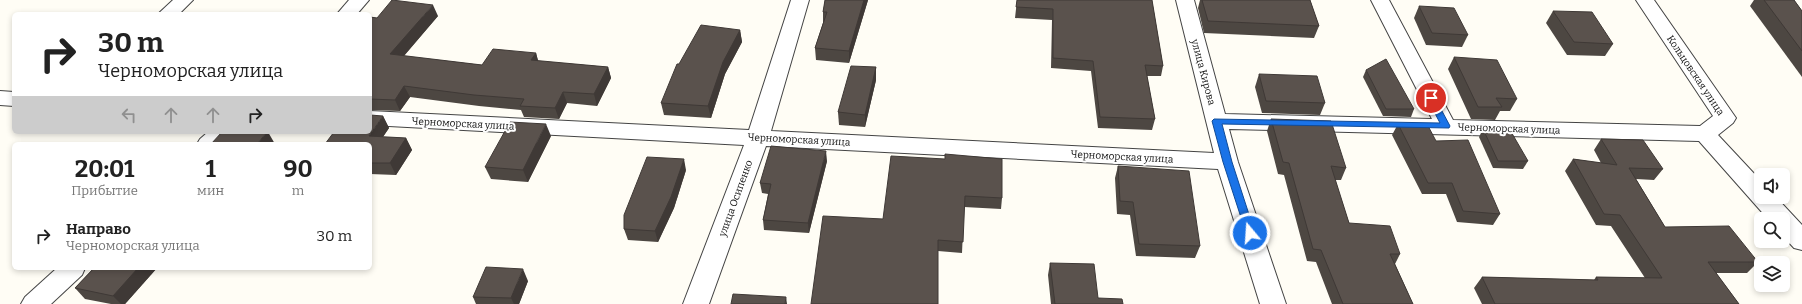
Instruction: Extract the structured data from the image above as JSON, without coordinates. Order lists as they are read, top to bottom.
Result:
{
  "streets": {
    "street": [
      "улица Кирова",
      "Кольцовская улица",
      "Черноморская улица",
      "улица Осипенко"
    ]
  },
  "crossings": [
    ["улица Кирова", "Черноморская улица"],
    ["Кольцовская улица", "Черноморская улица"],
    ["Черноморская улица", "улица Осипенко"]
  ],
  "page": {
    "turn": ["30 m", "Черноморская улица"],
    "eta": [
      "20:01",
      "Прибытие",
      "1",
      "мин",
      "90",
      "m"
    ],
    "list": [
      {
        "name": "Направо",
        "note": "Черноморская улица",
        "value": "30 m"
      }
    ]
  }
}
